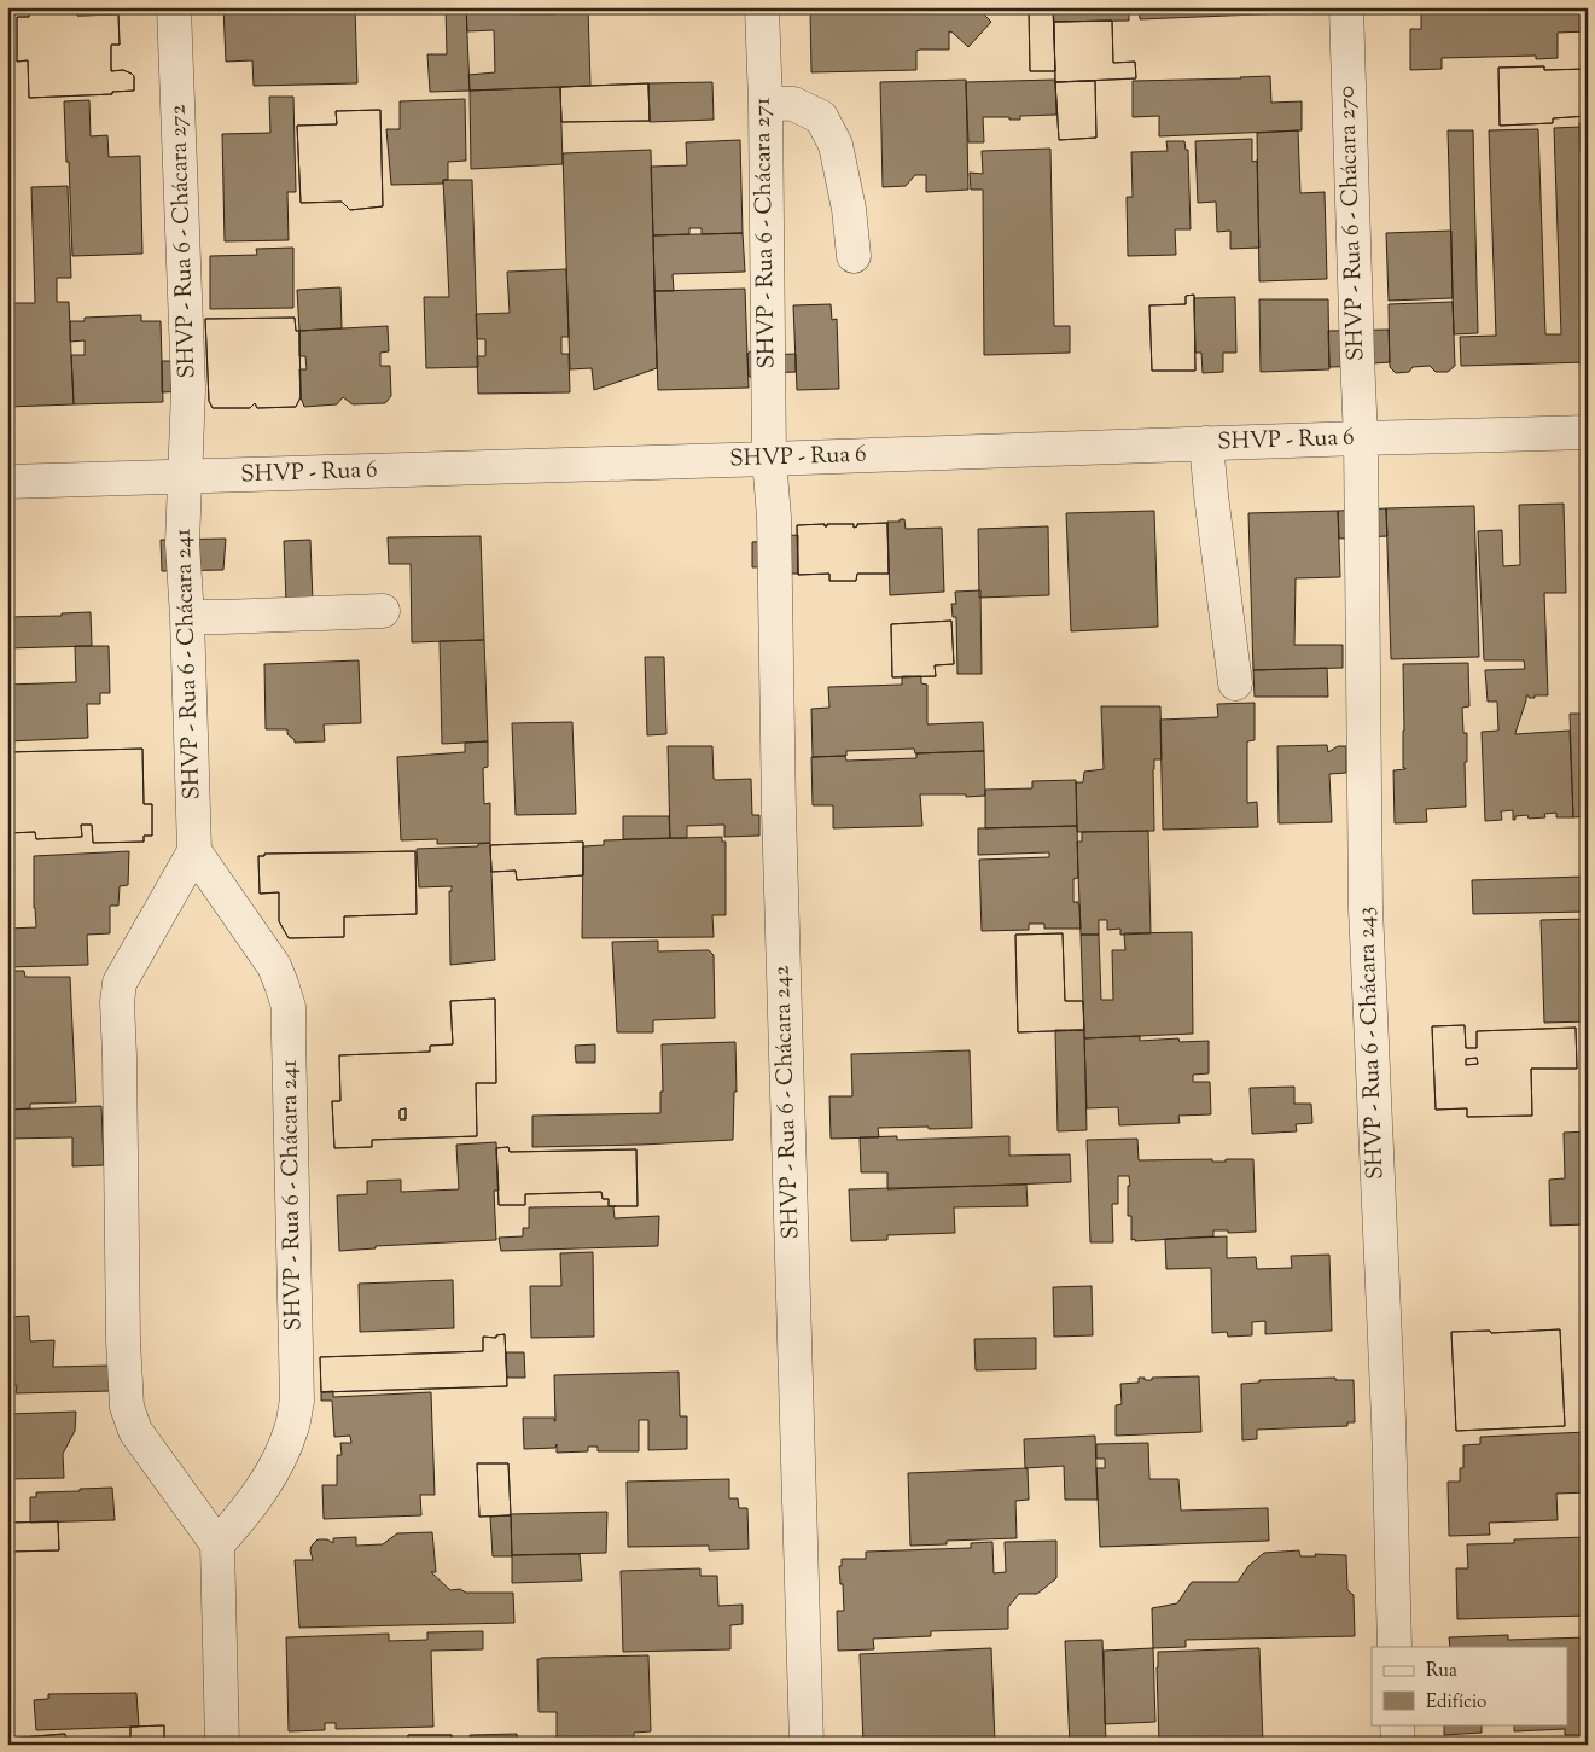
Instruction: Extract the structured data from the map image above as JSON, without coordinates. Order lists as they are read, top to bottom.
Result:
{
  "streets": {
    "street": [
      "SHVP - Rua 6 - Chácara 270",
      "SHVP - Rua 6 - Chácara 271",
      "SHVP - Rua 6 - Chácara 272",
      "SHVP - Rua 6",
      "SHVP - Rua 6 - Chácara 241",
      "SHVP - Rua 6 - Chácara 243",
      "SHVP - Rua 6 - Chácara 242"
    ]
  },
  "crossings": [
    ["SHVP - Rua 6 - Chácara 270", "SHVP - Rua 6"],
    ["SHVP - Rua 6 - Chácara 270", "SHVP - Rua 6 - Chácara 243"],
    ["SHVP - Rua 6 - Chácara 271", "SHVP - Rua 6"],
    ["SHVP - Rua 6 - Chácara 271", "SHVP - Rua 6 - Chácara 242"],
    ["SHVP - Rua 6 - Chácara 272", "SHVP - Rua 6"],
    ["SHVP - Rua 6 - Chácara 272", "SHVP - Rua 6 - Chácara 241"],
    ["SHVP - Rua 6", "SHVP - Rua 6 - Chácara 241"],
    ["SHVP - Rua 6", "SHVP - Rua 6 - Chácara 243"],
    ["SHVP - Rua 6", "SHVP - Rua 6 - Chácara 242"]
  ],
  "legend": ["Rua", "Edifício"]
}
